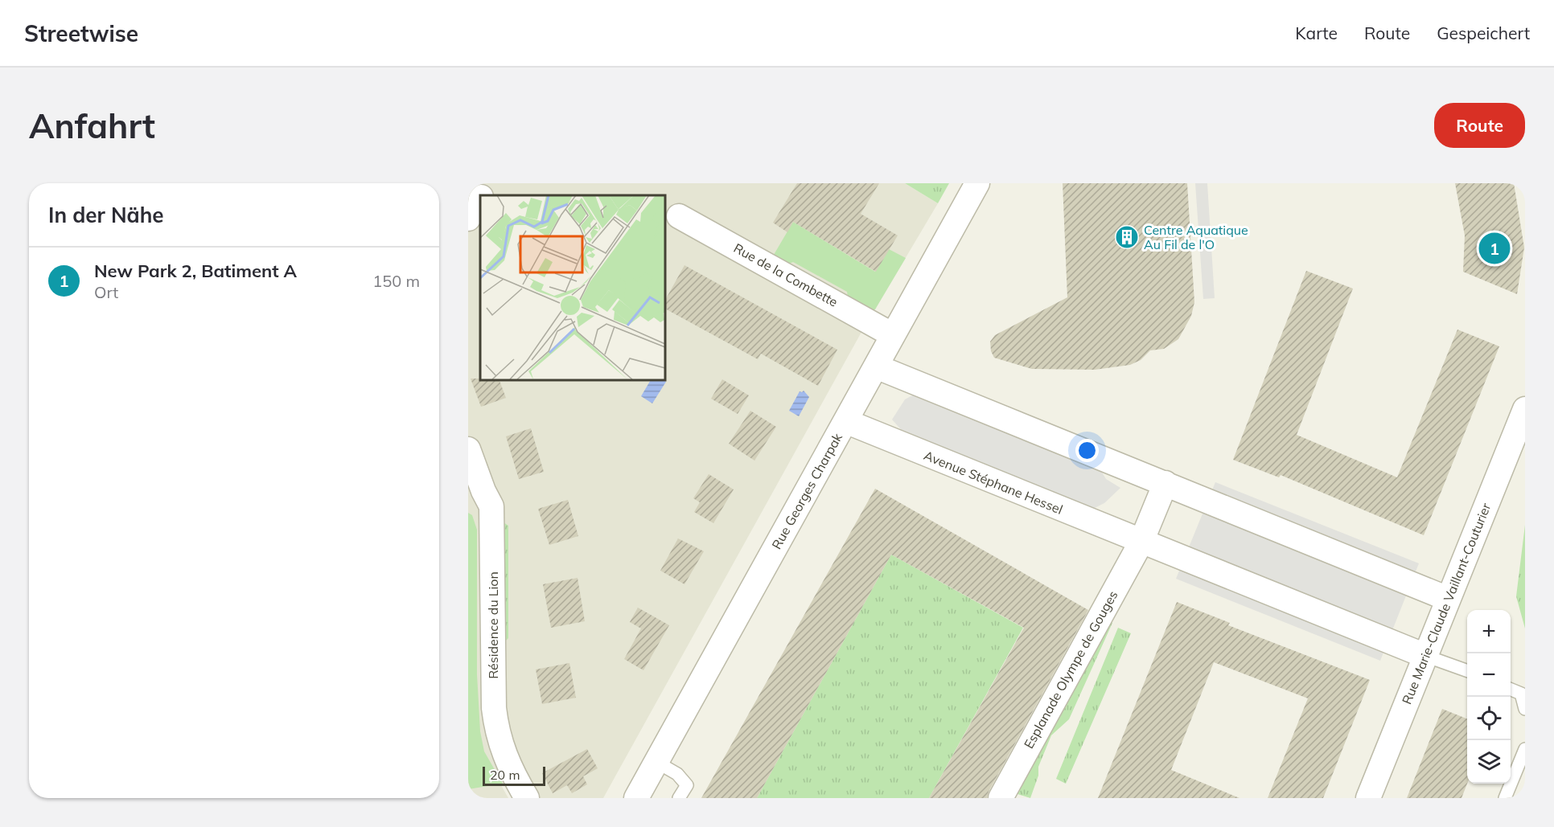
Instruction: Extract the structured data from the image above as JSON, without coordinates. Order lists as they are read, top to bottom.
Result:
{
  "streets": {
    "street": [
      "Rue de la Combette",
      "Avenue Stéphane Hessel",
      "Rue Georges Charpak",
      "Rue Marie-Claude Vaillant-Couturier",
      "Résidence du Lion",
      "Esplanade Olympe de Gouges"
    ]
  },
  "crossings": [
    ["Rue de la Combette", "Rue Georges Charpak"],
    ["Avenue Stéphane Hessel", "Rue Georges Charpak"],
    ["Avenue Stéphane Hessel", "Rue Marie-Claude Vaillant-Couturier"],
    ["Avenue Stéphane Hessel", "Esplanade Olympe de Gouges"]
  ],
  "places": {
    "building": ["Centre Aquatique Au Fil de l'O"]
  },
  "scale_bar": "20 m",
  "page": {
    "header": "Streetwise",
    "nav": ["Karte", "Route", "Gespeichert"],
    "buttons": "Route",
    "title": "Anfahrt",
    "heading": "In der Nähe",
    "pins": "1",
    "list": [
      {
        "mark": "1",
        "name": "New Park 2, Batiment A",
        "note": "Ort",
        "value": "150 m"
      }
    ],
    "map_buttons": ["+", "−"],
    "scale": "20 m"
  }
}
